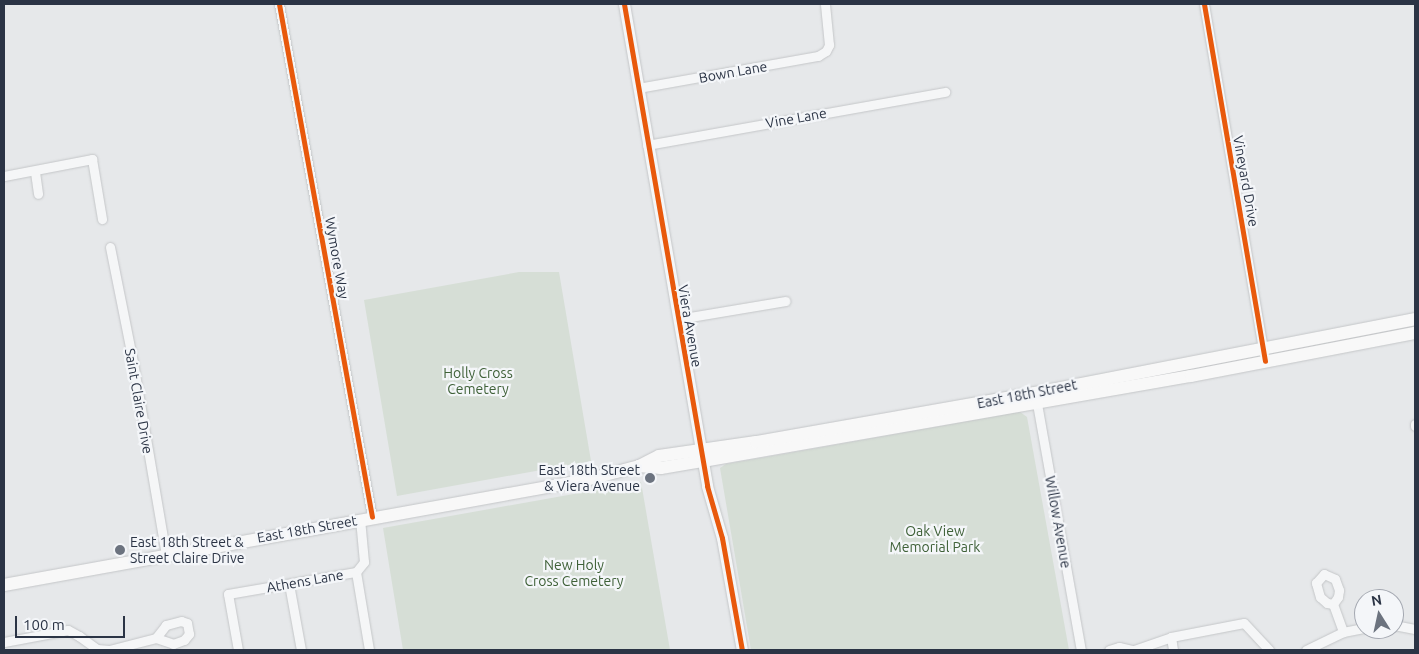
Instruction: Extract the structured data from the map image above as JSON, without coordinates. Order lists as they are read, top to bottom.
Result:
{
  "streets": {
    "main road": ["East 18th Street"],
    "street": [
      "Bown Lane",
      "Vine Lane",
      "Vineyard Drive",
      "Wymore Way",
      "Viera Avenue",
      "Saint Claire Drive",
      "Willow Avenue",
      "Athens Lane"
    ]
  },
  "crossings": [
    ["Bown Lane", "Viera Avenue"],
    ["Vine Lane", "Viera Avenue"],
    ["Vineyard Drive", "East 18th Street"],
    ["Wymore Way", "East 18th Street"],
    ["Wymore Way", "Athens Lane"],
    ["Viera Avenue", "East 18th Street"],
    ["East 18th Street", "Saint Claire Drive"],
    ["East 18th Street", "Willow Avenue"],
    ["East 18th Street", "Athens Lane"]
  ],
  "parks": ["Holly Cross Cemetery", "Oak View Memorial Park", "New Holy Cross Cemetery"],
  "places": ["East 18th Street & Viera Avenue", "East 18th Street & Street Claire Drive"],
  "scale_bar": "100 m",
  "north": "top"
}
